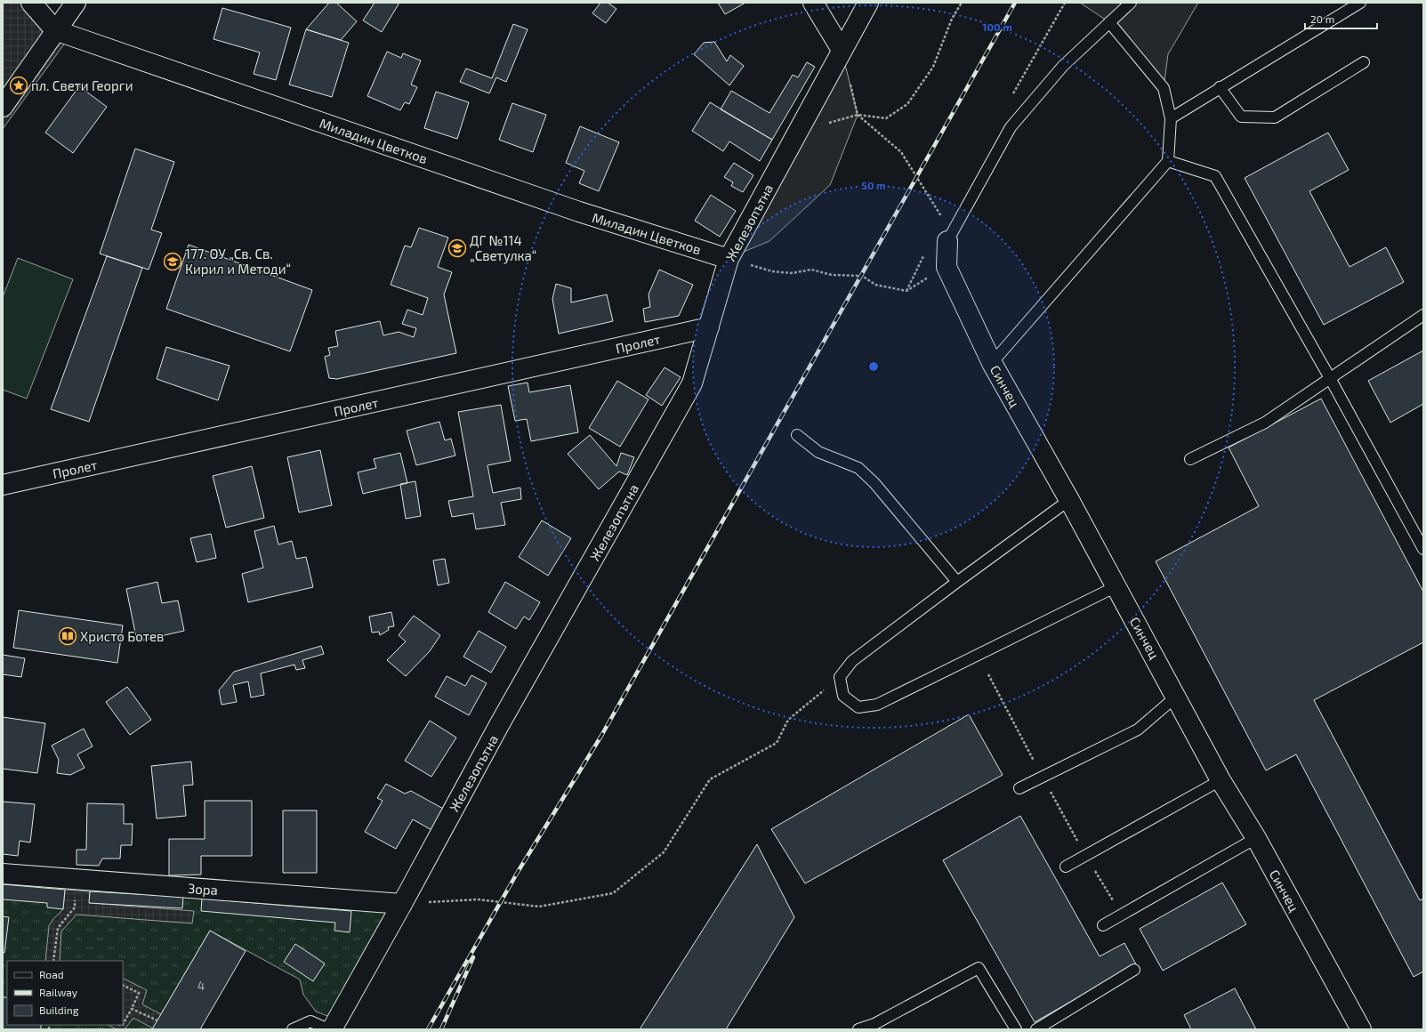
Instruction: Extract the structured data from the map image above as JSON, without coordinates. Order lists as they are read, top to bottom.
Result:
{
  "streets": {
    "street": [
      "Миладин Цветков",
      "Железопътна",
      "Пролет",
      "Синчец",
      "Зора"
    ]
  },
  "crossings": [
    ["Миладин Цветков", "Железопътна"],
    ["Железопътна", "Пролет"],
    ["Железопътна", "Зора"]
  ],
  "places": {
    "place": ["пл. Свети Георги"],
    "school or university": ["ДГ №114 „Светулка“", "177. ОУ „Св. Св. Кирил и Методи“"],
    "library": ["Христо Ботев"]
  },
  "house_numbers": ["4"],
  "legend": ["Road", "Railway", "Building"],
  "scale_bar": "20 m",
  "rings": ["100 m", "50 m"]
}
